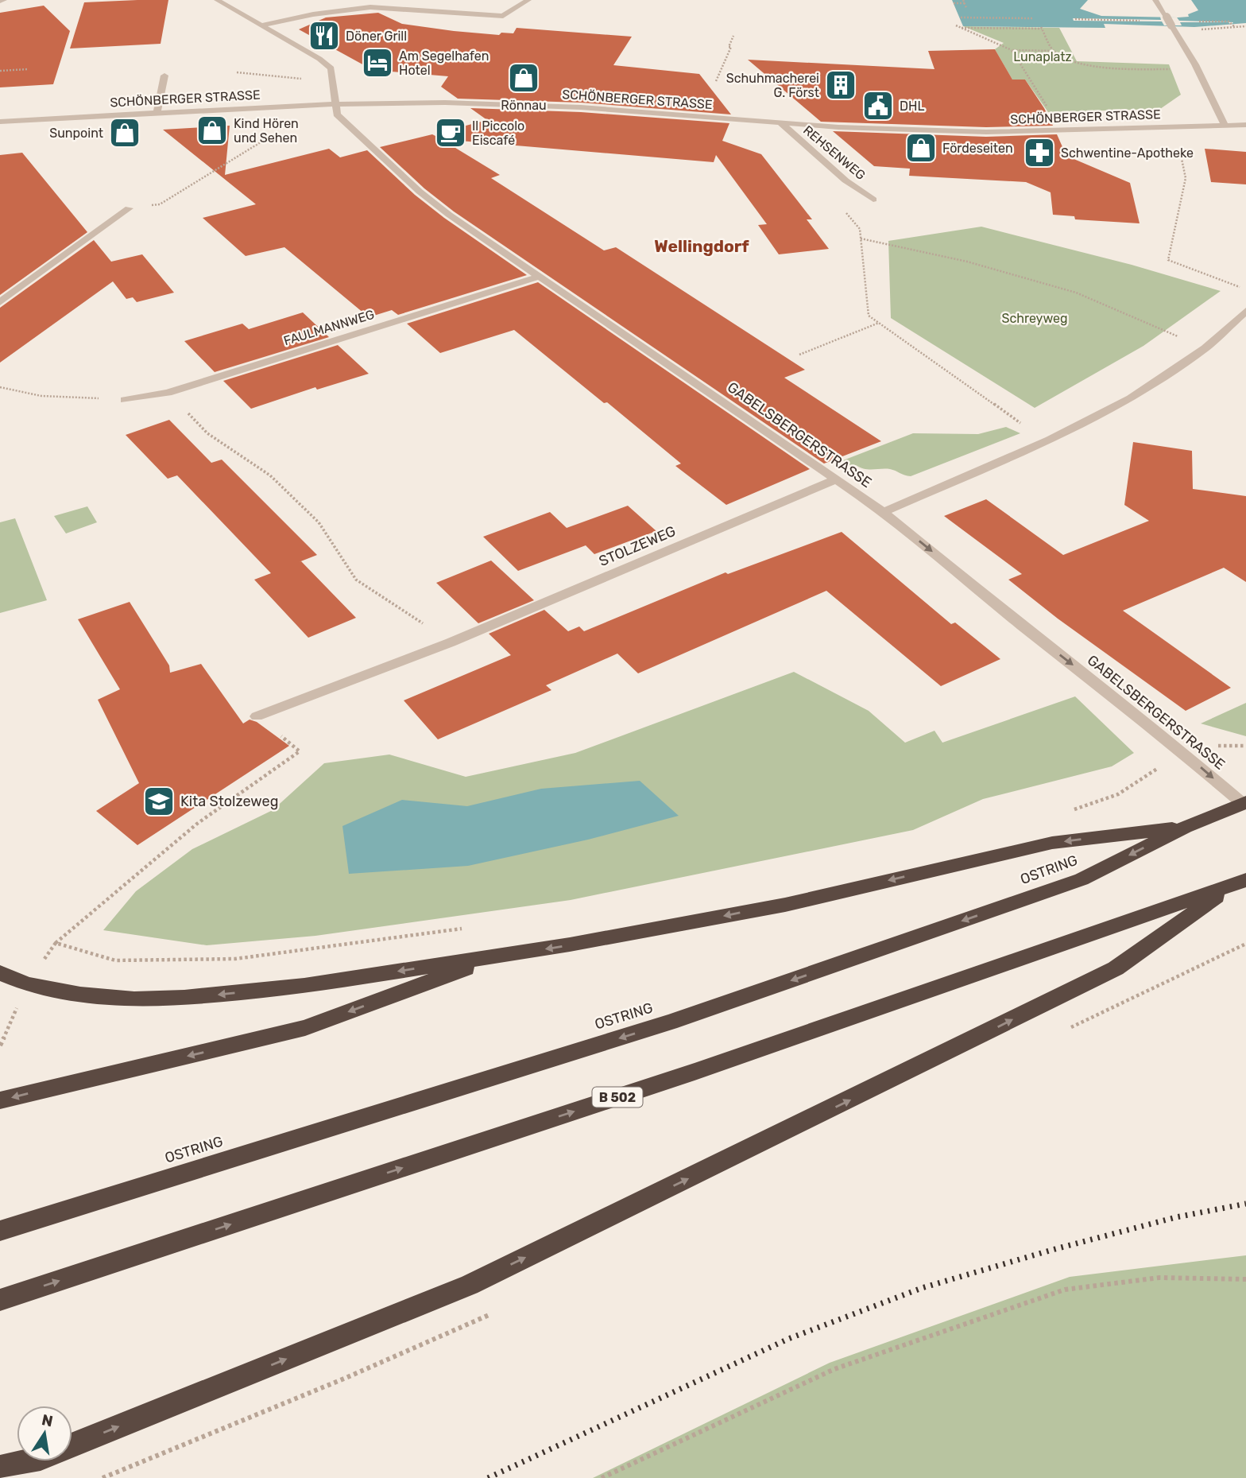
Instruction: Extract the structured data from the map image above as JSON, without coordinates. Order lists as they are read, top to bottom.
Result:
{
  "streets": {
    "highway": ["OSTRING", "B 502"],
    "street": [
      "SCHÖNBERGER STRASSE",
      "REHSENWEG",
      "FAULMANNWEG",
      "GABELSBERGERSTRASSE",
      "STOLZEWEG"
    ]
  },
  "crossings": [
    ["SCHÖNBERGER STRASSE", "REHSENWEG"],
    ["SCHÖNBERGER STRASSE", "GABELSBERGERSTRASSE"],
    ["FAULMANNWEG", "GABELSBERGERSTRASSE"],
    ["GABELSBERGERSTRASSE", "STOLZEWEG"],
    ["GABELSBERGERSTRASSE", "OSTRING"]
  ],
  "one_way": ["GABELSBERGERSTRASSE"],
  "districts": ["Wellingdorf"],
  "parks": ["Lunaplatz", "Schreyweg"],
  "places": {
    "restaurant": ["Döner Grill"],
    "hotel": ["Am Segelhafen Hotel"],
    "shop": [
      "Rönnau",
      "Kind Hören und Sehen",
      "Sunpoint",
      "Fördeseiten"
    ],
    "building": ["Schuhmacherei G. Först"],
    "public building": ["DHL"],
    "cafe": ["Il Piccolo Eiscafé"],
    "pharmacy": ["Schwentine-Apotheke"],
    "school or university": ["Kita Stolzeweg"]
  },
  "north": "top"
}
